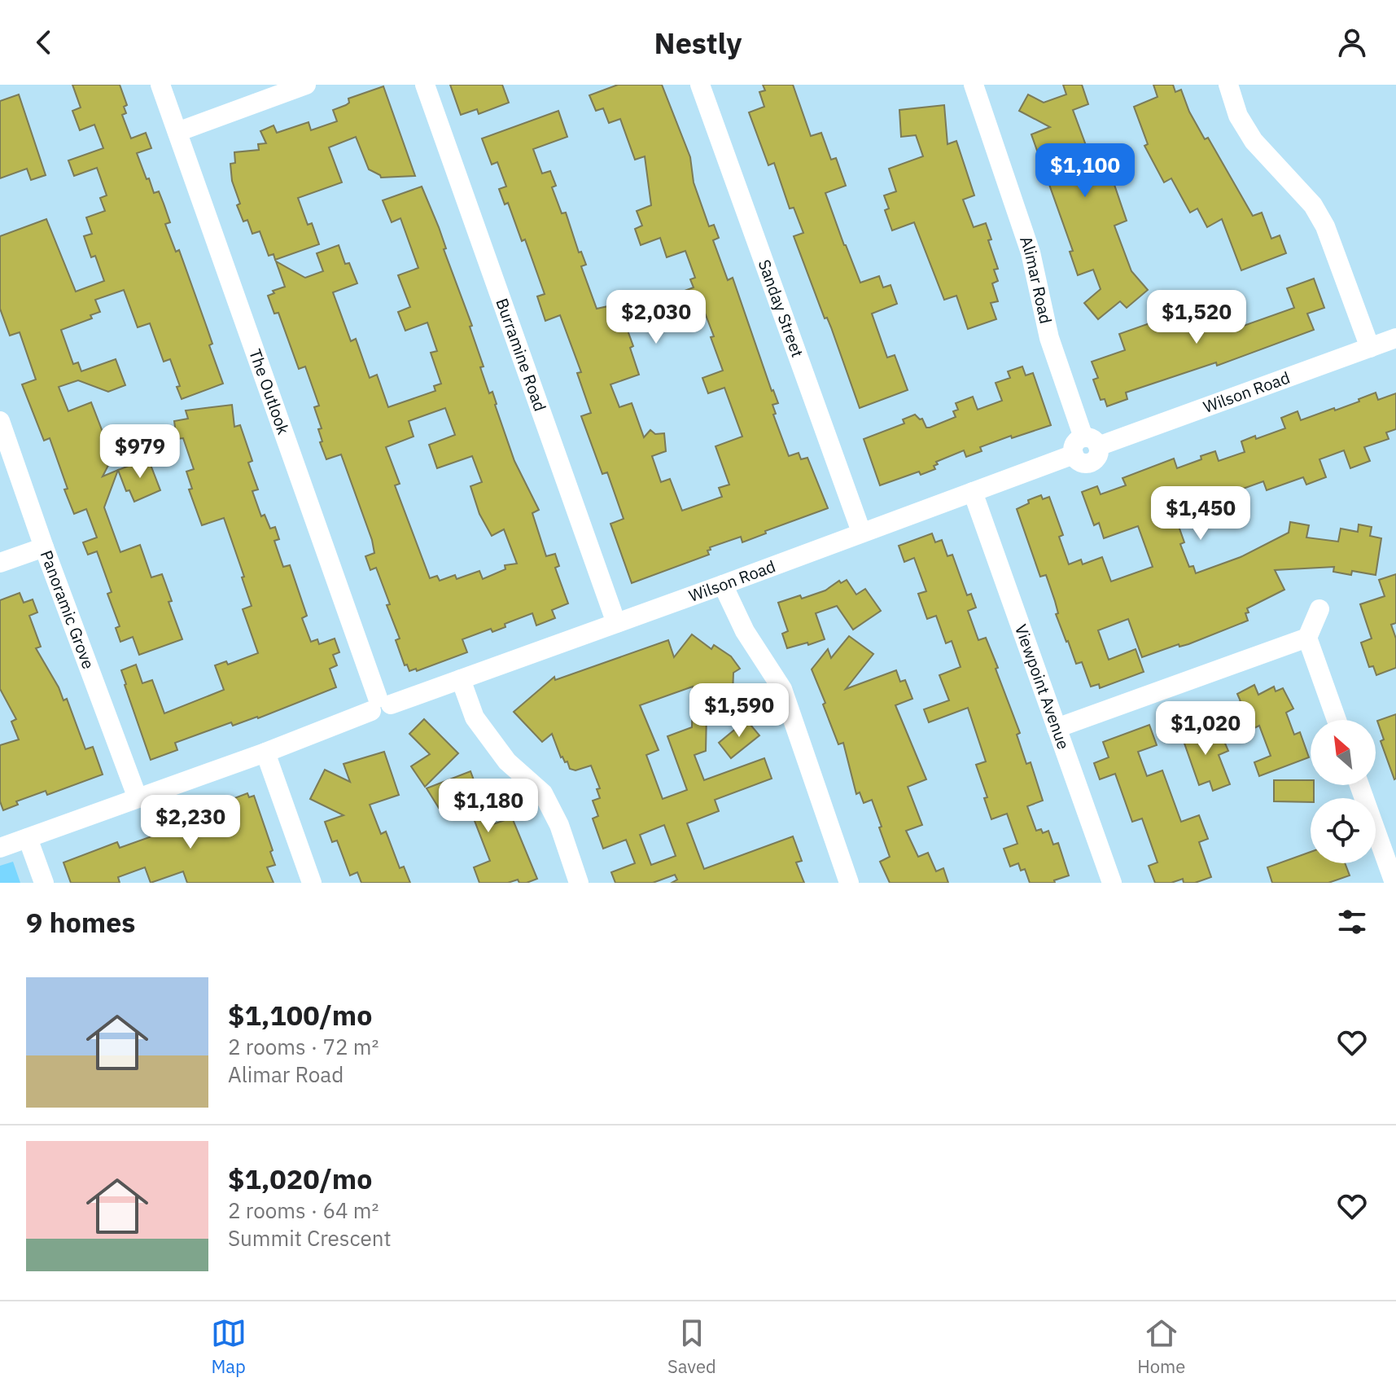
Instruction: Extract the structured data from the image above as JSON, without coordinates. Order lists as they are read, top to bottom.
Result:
{
  "streets": {
    "street": [
      "Alimar Road",
      "Sanday Street",
      "Burramine Road",
      "The Outlook",
      "Wilson Road",
      "Panoramic Grove",
      "Viewpoint Avenue"
    ]
  },
  "crossings": [
    ["Alimar Road", "Wilson Road"],
    ["Sanday Street", "Wilson Road"],
    ["Burramine Road", "Wilson Road"],
    ["The Outlook", "Wilson Road"],
    ["Wilson Road", "Panoramic Grove"],
    ["Wilson Road", "Viewpoint Avenue"]
  ],
  "north": "top left",
  "page": {
    "header": "Nestly",
    "price": [
      "$1,100",
      "$2,030",
      "$1,520",
      "$979",
      "$1,450",
      "$1,590",
      "$1,020",
      "$1,180",
      "$2,230"
    ],
    "heading": "9 homes",
    "list": [
      {
        "name": "$1,100/mo",
        "note": "2 rooms · 72 m² · Alimar Road"
      },
      {
        "name": "$1,020/mo",
        "note": "2 rooms · 64 m² · Summit Crescent"
      }
    ],
    "tabs": ["Map", "Saved", "Home"]
  }
}
